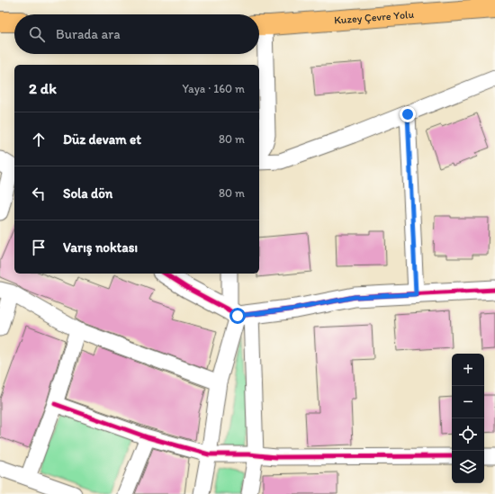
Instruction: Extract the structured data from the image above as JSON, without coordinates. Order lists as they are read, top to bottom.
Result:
{
  "streets": {
    "main road": ["Kuzey Çevre Yolu"]
  },
  "page": {
    "search": "Burada ara",
    "heading": ["2 dk", "Yaya · 160 m"],
    "list": [
      ["Düz devam et", "80 m"],
      ["Sola dön", "80 m"],
      "Varış noktası"
    ],
    "map_buttons": ["+", "−"]
  }
}
